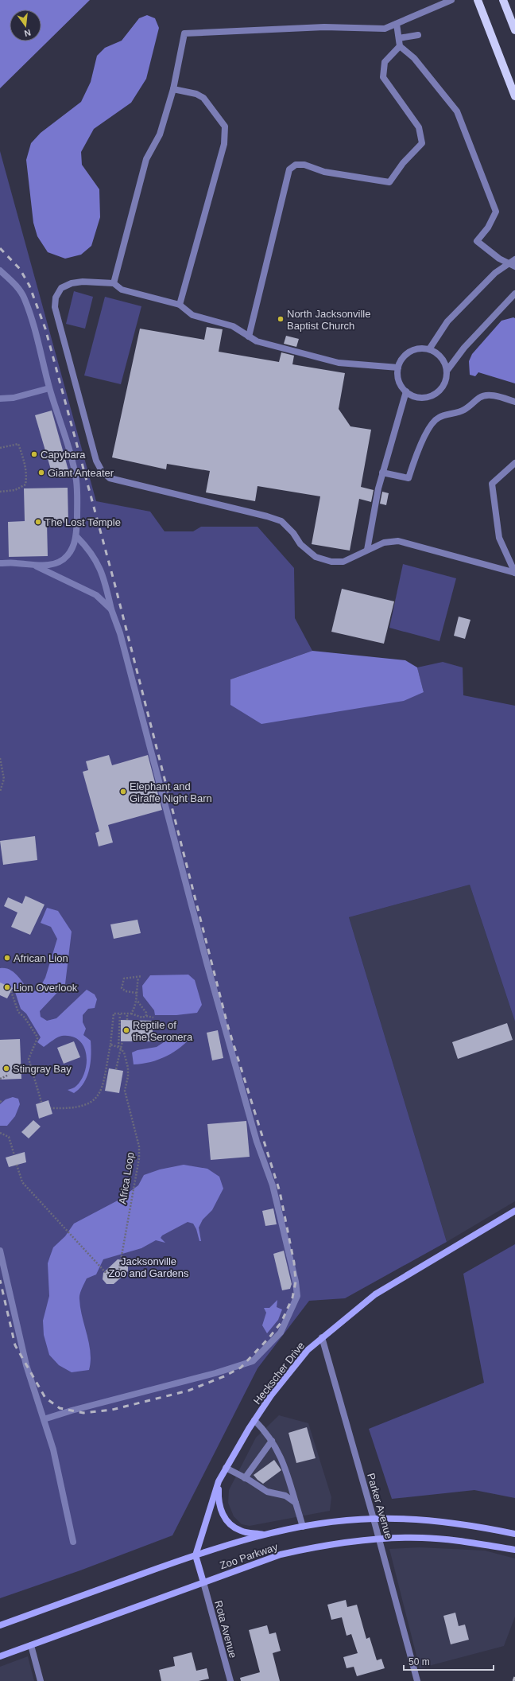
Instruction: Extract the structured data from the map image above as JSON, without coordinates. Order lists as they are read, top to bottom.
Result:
{
  "streets": {
    "main road": ["Heckscher Drive", "Zoo Parkway"],
    "street": ["Parker Avenue", "Rota Avenue"],
    "path": ["Africa Loop"]
  },
  "crossings": [
    ["Heckscher Drive", "Parker Avenue"],
    ["Heckscher Drive", "Zoo Parkway"],
    ["Parker Avenue", "Zoo Parkway"],
    ["Zoo Parkway", "Rota Avenue"]
  ],
  "parks": ["Jacksonville Zoo and Gardens"],
  "places": [
    "North Jacksonville Baptist Church",
    "Capybara",
    "Giant Anteater",
    "The Lost Temple",
    "Elephant and Giraffe Night Barn",
    "African Lion",
    "Lion Overlook",
    "Reptile of the Seronera",
    "Stingray Bay"
  ],
  "scale_bar": "50 m",
  "north": "bottom"
}
